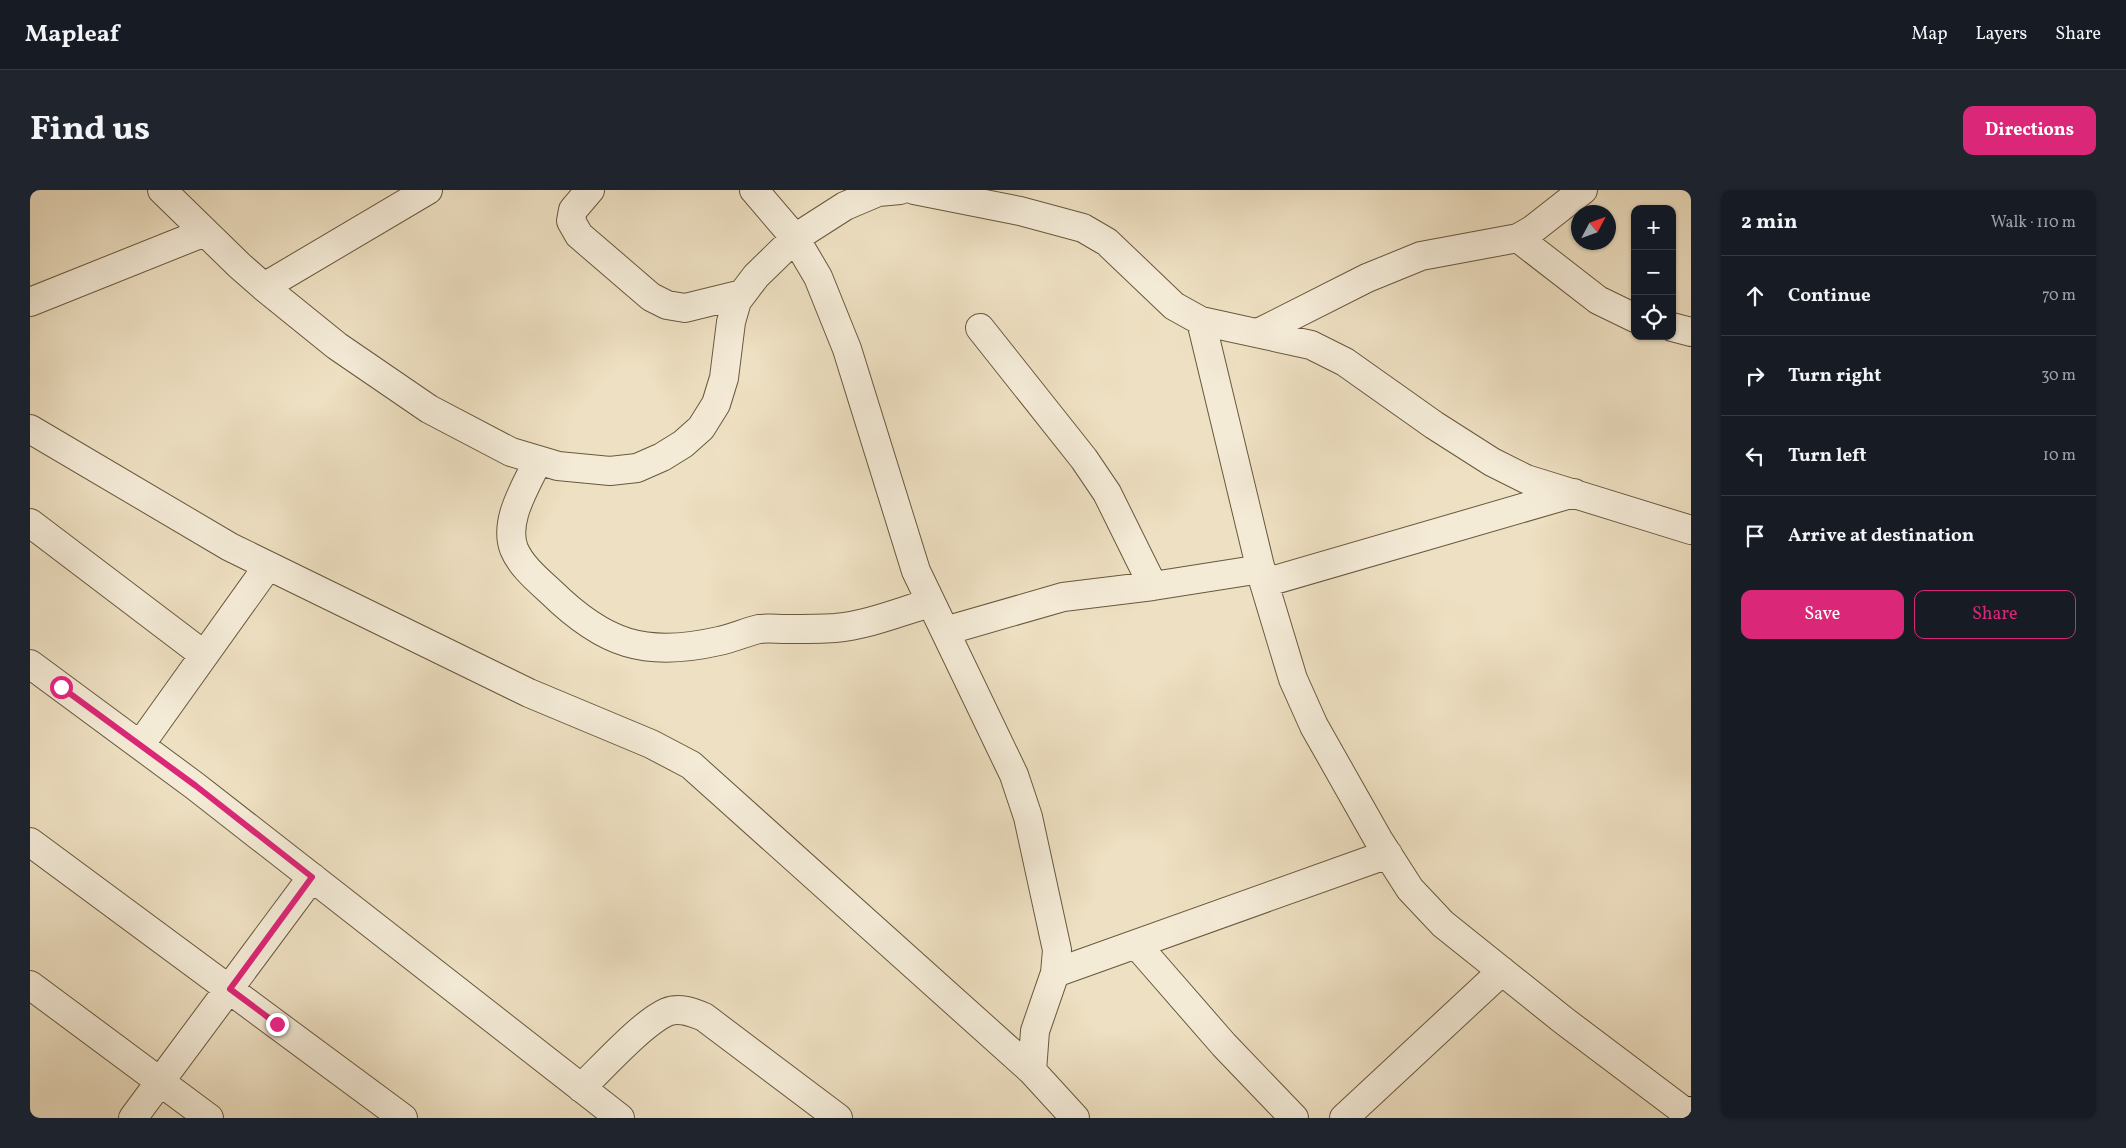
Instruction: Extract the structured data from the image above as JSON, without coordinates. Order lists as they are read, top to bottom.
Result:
{
  "north": "top right",
  "page": {
    "header": "Mapleaf",
    "nav": ["Map", "Layers", "Share"],
    "title": "Find us",
    "buttons": [
      "Directions",
      ["Save", "Share"]
    ],
    "heading": ["2 min", "Walk · 110 m"],
    "map_buttons": ["+", "−"],
    "list": [
      ["Continue", "70 m"],
      ["Turn right", "30 m"],
      ["Turn left", "10 m"],
      "Arrive at destination"
    ]
  }
}
